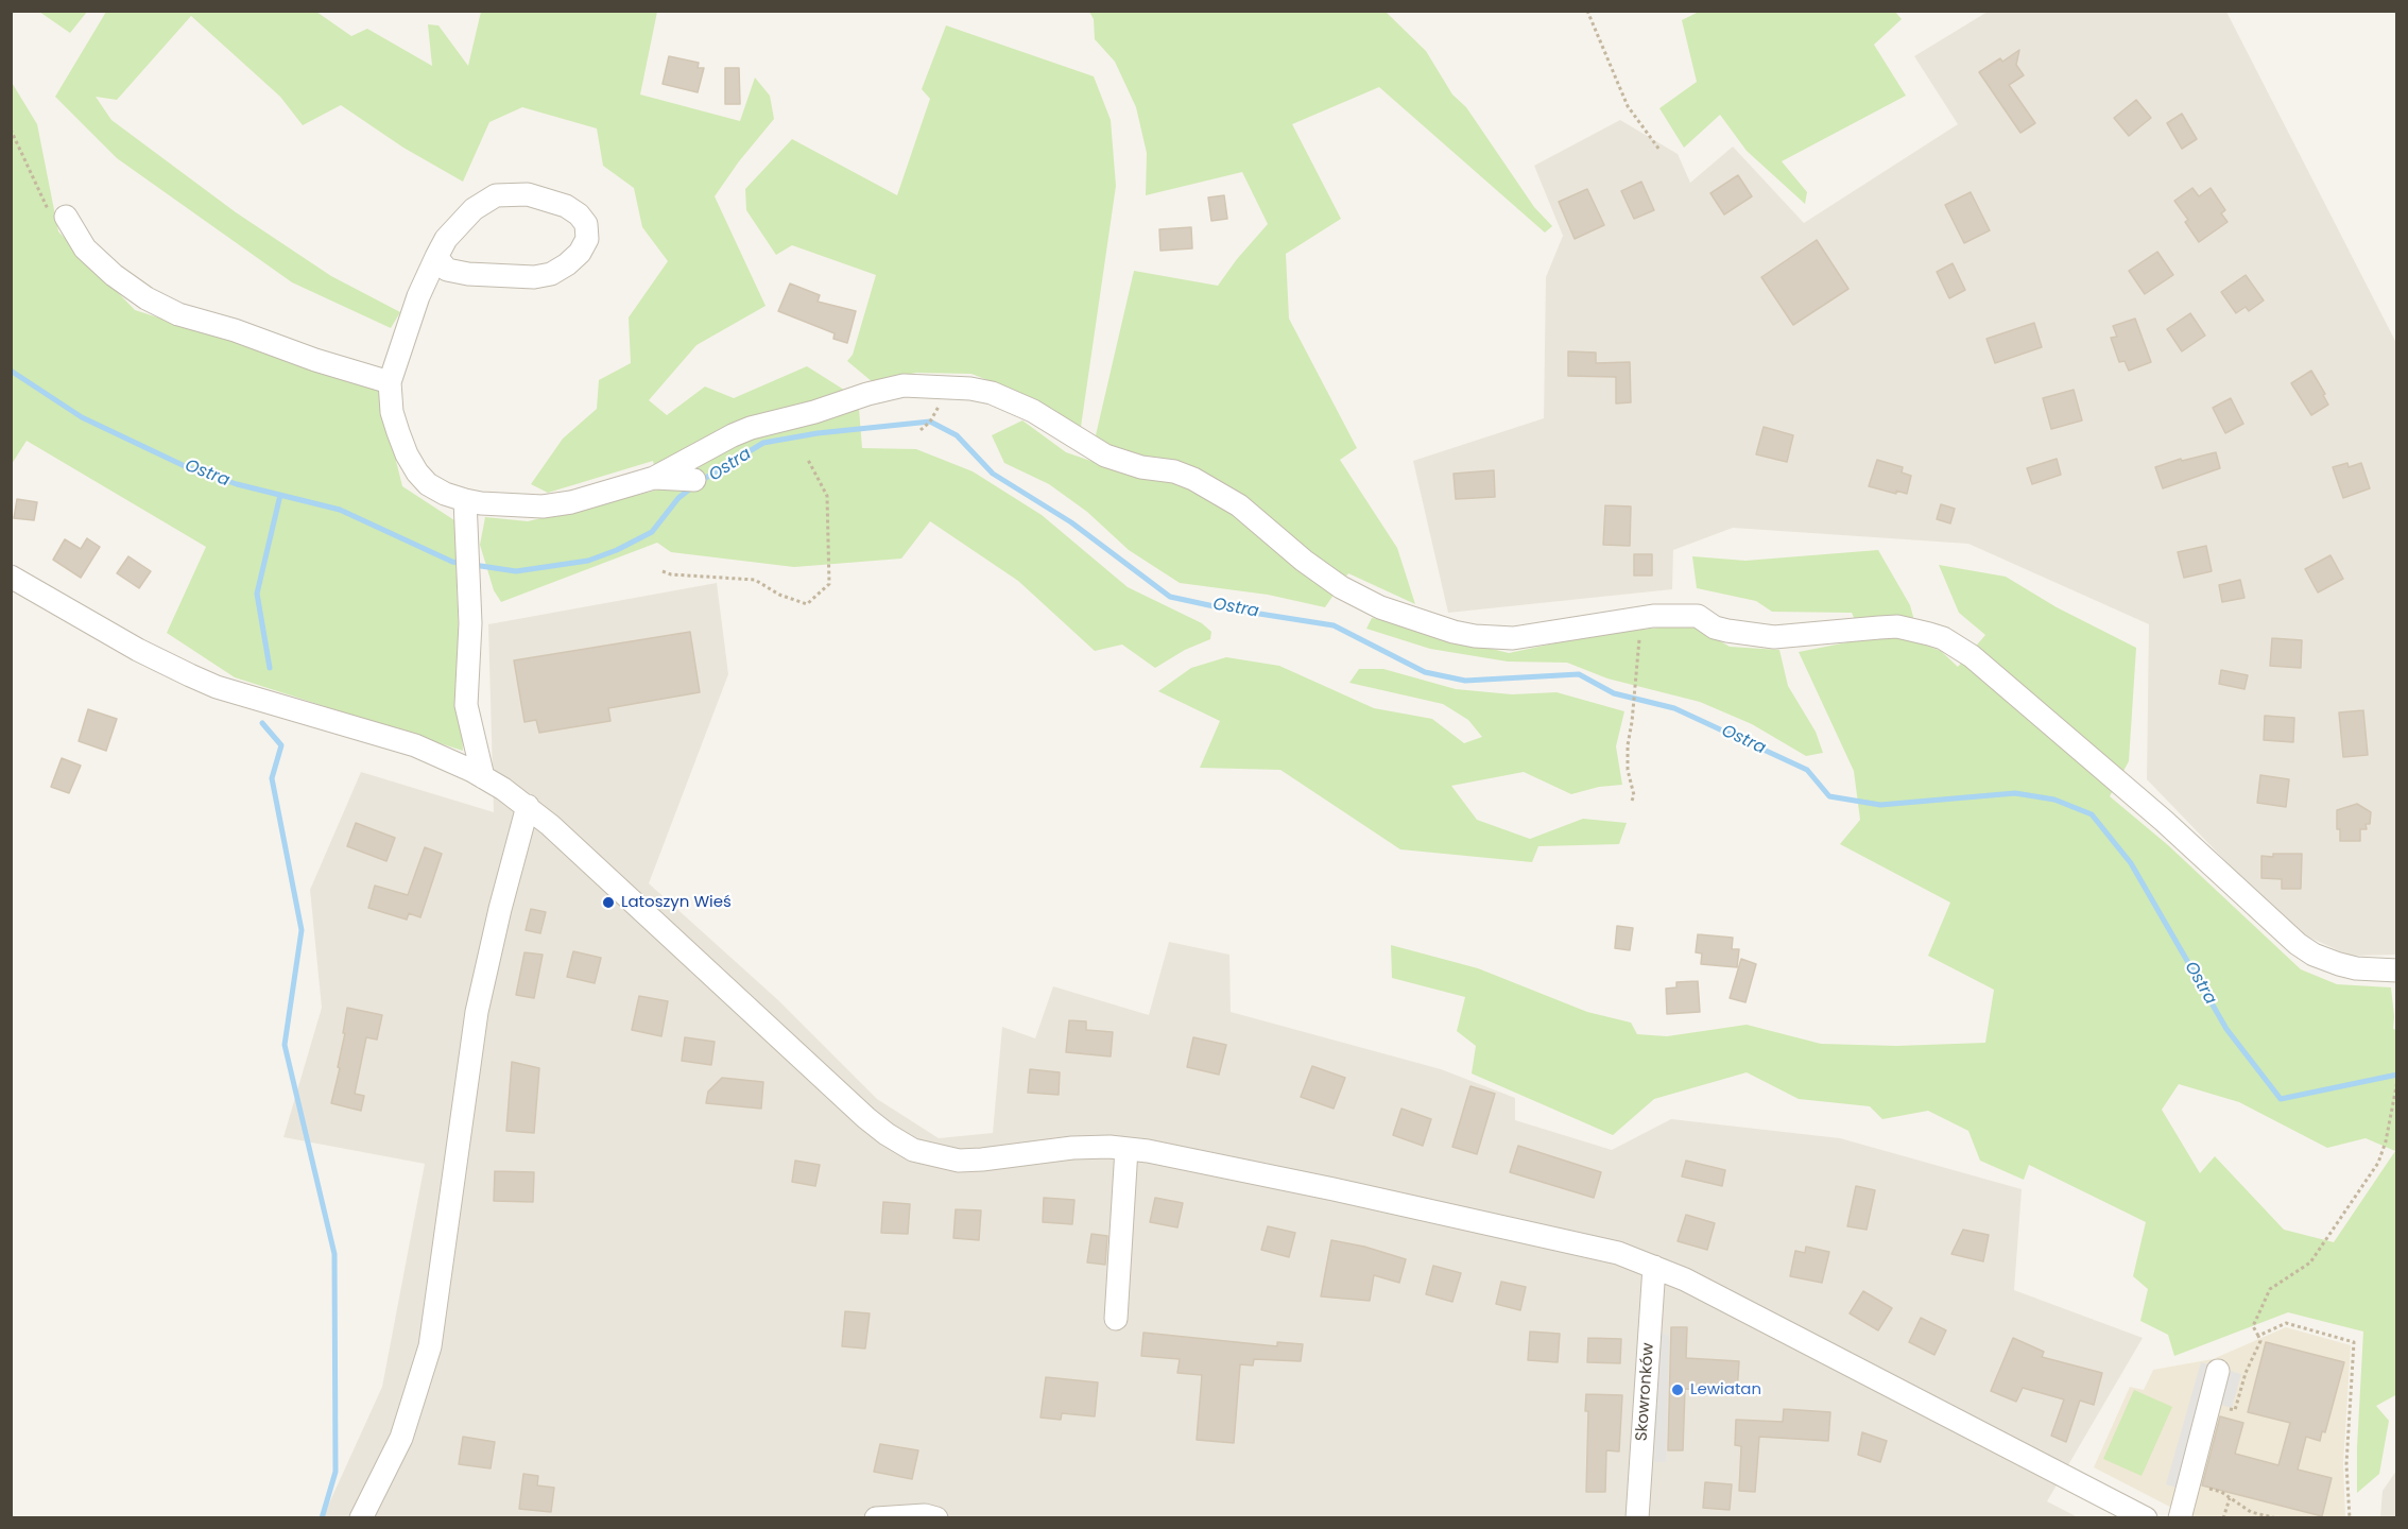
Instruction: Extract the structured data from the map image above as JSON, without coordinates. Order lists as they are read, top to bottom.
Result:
{
  "streets": {
    "street": ["Skowronków"]
  },
  "water": ["Ostra"],
  "places": ["Latoszyn Wieś", "Lewiatan"]
}
